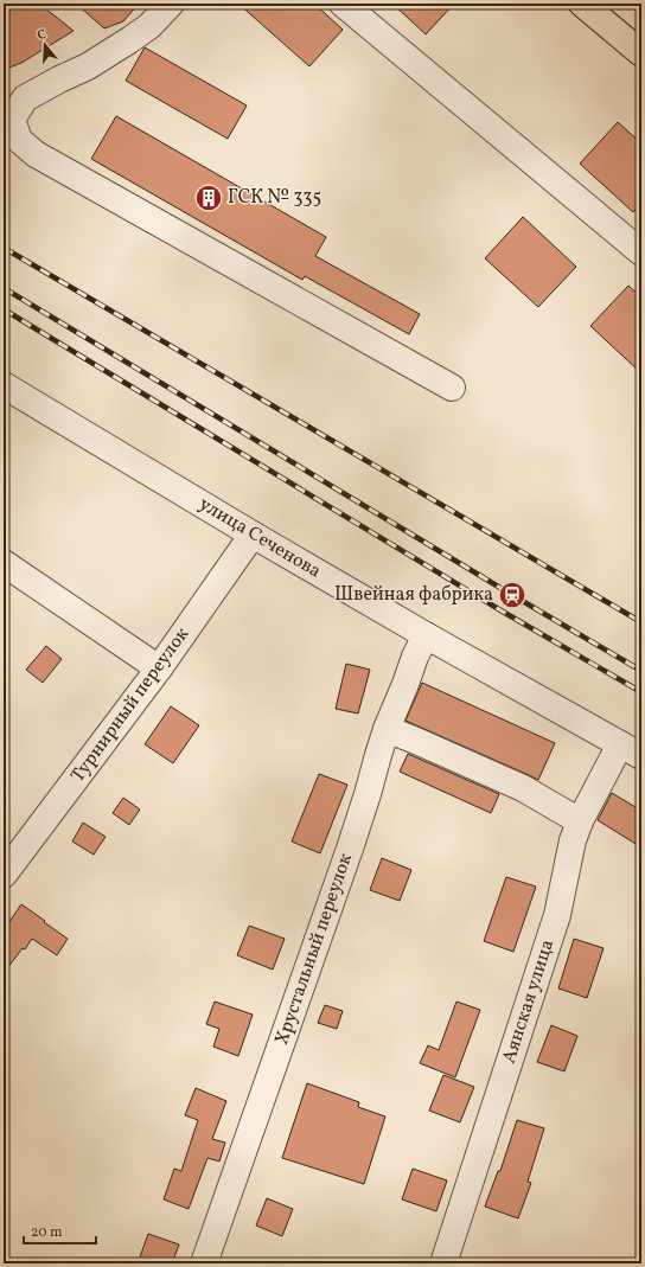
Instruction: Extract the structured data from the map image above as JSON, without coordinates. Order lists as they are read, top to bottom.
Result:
{
  "streets": {
    "street": [
      "улица Сеченова",
      "Турнирный переулок",
      "Хрустальный переулок",
      "Аянская улица"
    ]
  },
  "crossings": [
    ["улица Сеченова", "Турнирный переулок"],
    ["улица Сеченова", "Хрустальный переулок"],
    ["улица Сеченова", "Аянская улица"]
  ],
  "places": {
    "building": ["ГСК № 335"],
    "station": ["Швейная фабрика"]
  },
  "scale_bar": "20 m",
  "north": "top"
}
